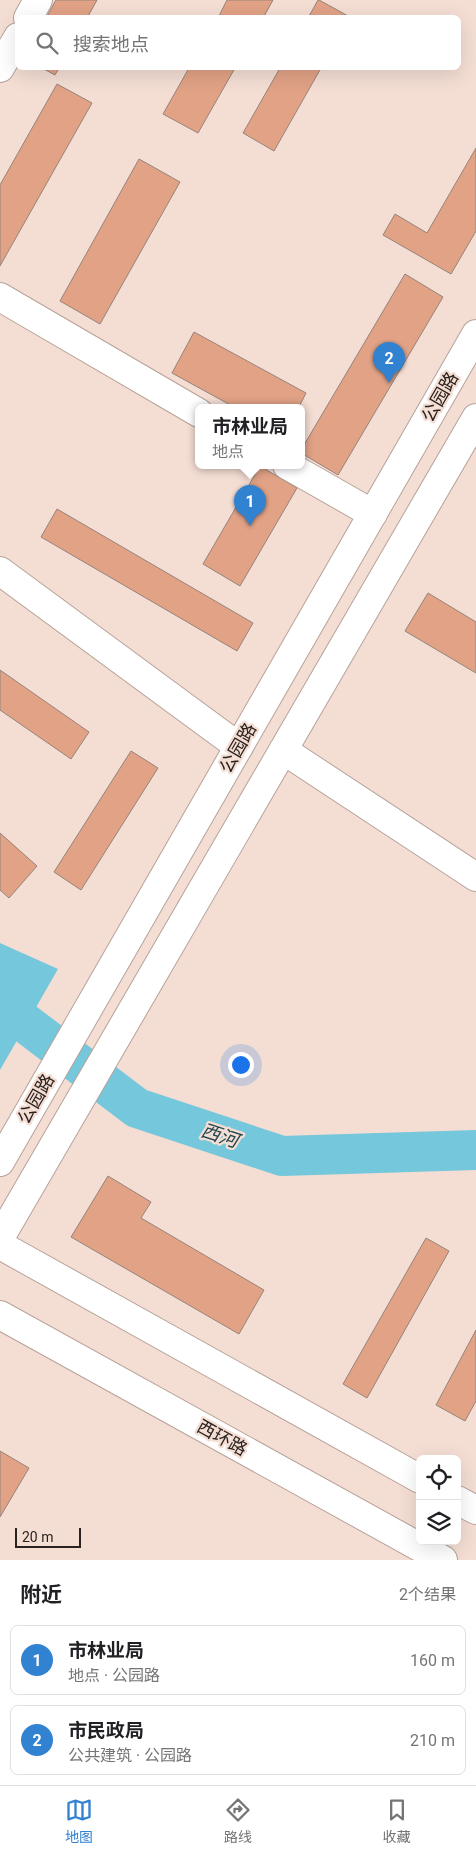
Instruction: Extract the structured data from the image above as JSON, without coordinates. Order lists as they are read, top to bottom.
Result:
{
  "streets": {
    "street": ["公园路", "西环路"]
  },
  "water": ["西河"],
  "scale_bar": "20 m",
  "page": {
    "search": "搜索地点",
    "pins": ["2", "1"],
    "popup": ["市林业局", "地点"],
    "scale": "20 m",
    "heading": ["附近", "2个结果"],
    "list": [
      {
        "mark": "1",
        "name": "市林业局",
        "note": "地点 · 公园路",
        "value": "160 m"
      },
      {
        "mark": "2",
        "name": "市民政局",
        "note": "公共建筑 · 公园路",
        "value": "210 m"
      }
    ],
    "nav": ["地图", "路线", "收藏"]
  }
}
